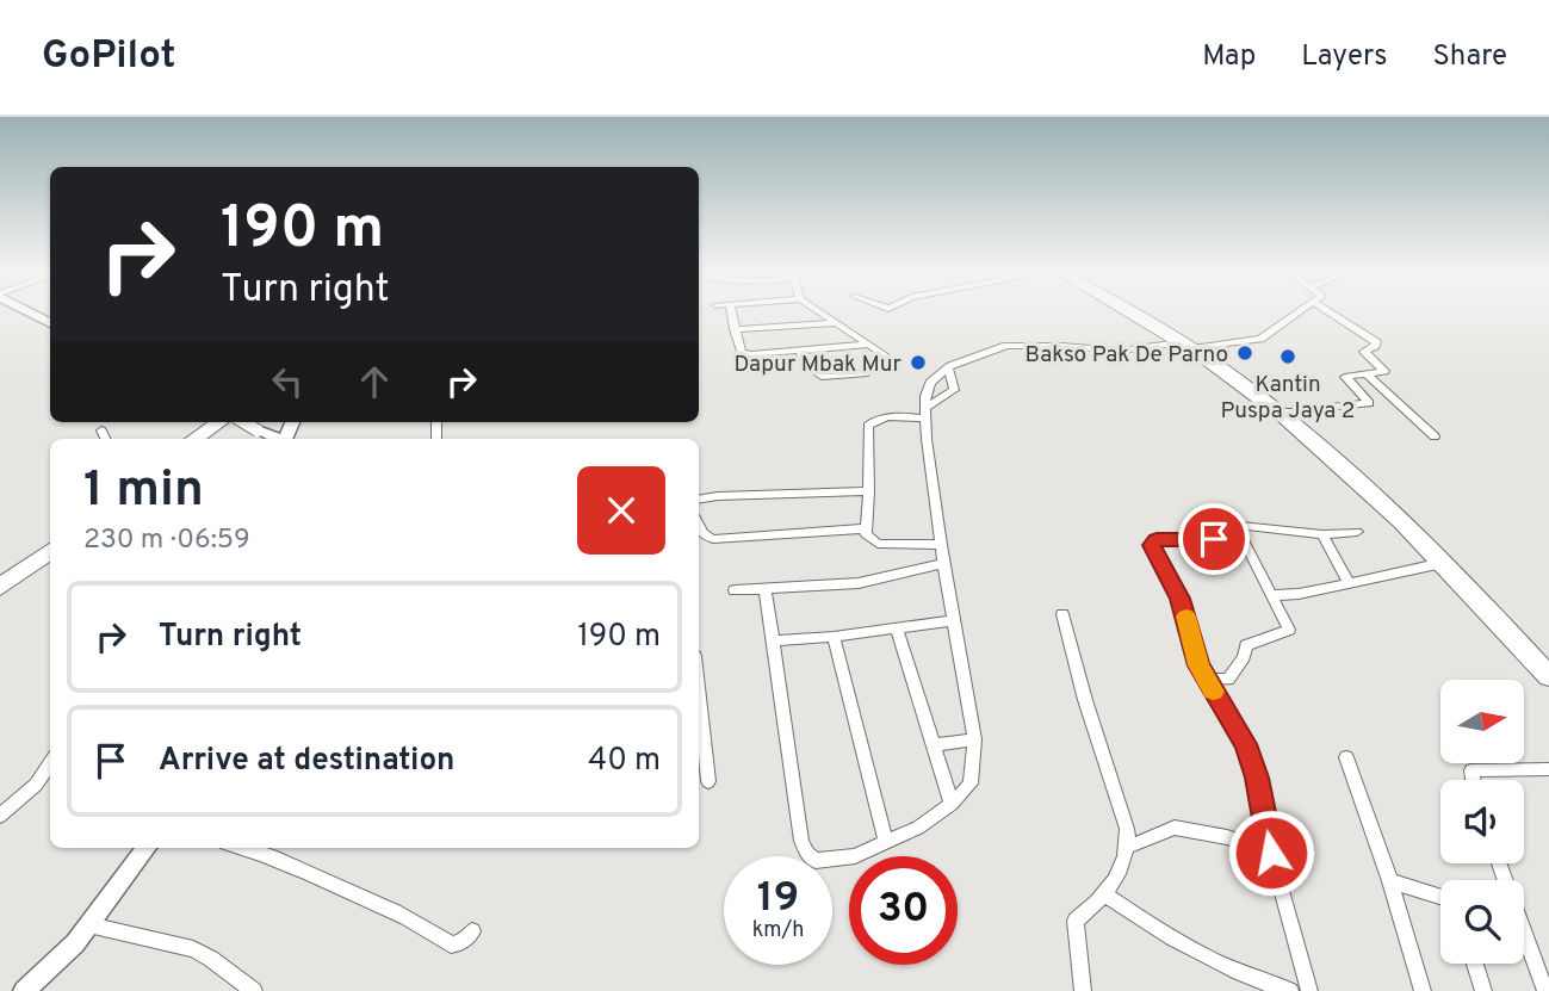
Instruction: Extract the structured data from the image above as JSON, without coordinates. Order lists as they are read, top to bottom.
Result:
{
  "places": ["Bakso Pak De Parno", "Kantin Puspa Jaya 2", "Dapur Mbak Mur"],
  "north": "right",
  "page": {
    "header": "GoPilot",
    "nav": ["Map", "Layers", "Share"],
    "turn": ["190 m", "Turn right"],
    "heading": ["1 min", "230 m · 06:59"],
    "list": [
      {
        "name": "Turn right",
        "value": "190 m"
      },
      {
        "name": "Arrive at destination",
        "value": "40 m"
      }
    ],
    "speed": "19 km/h",
    "limit": "30"
  }
}
